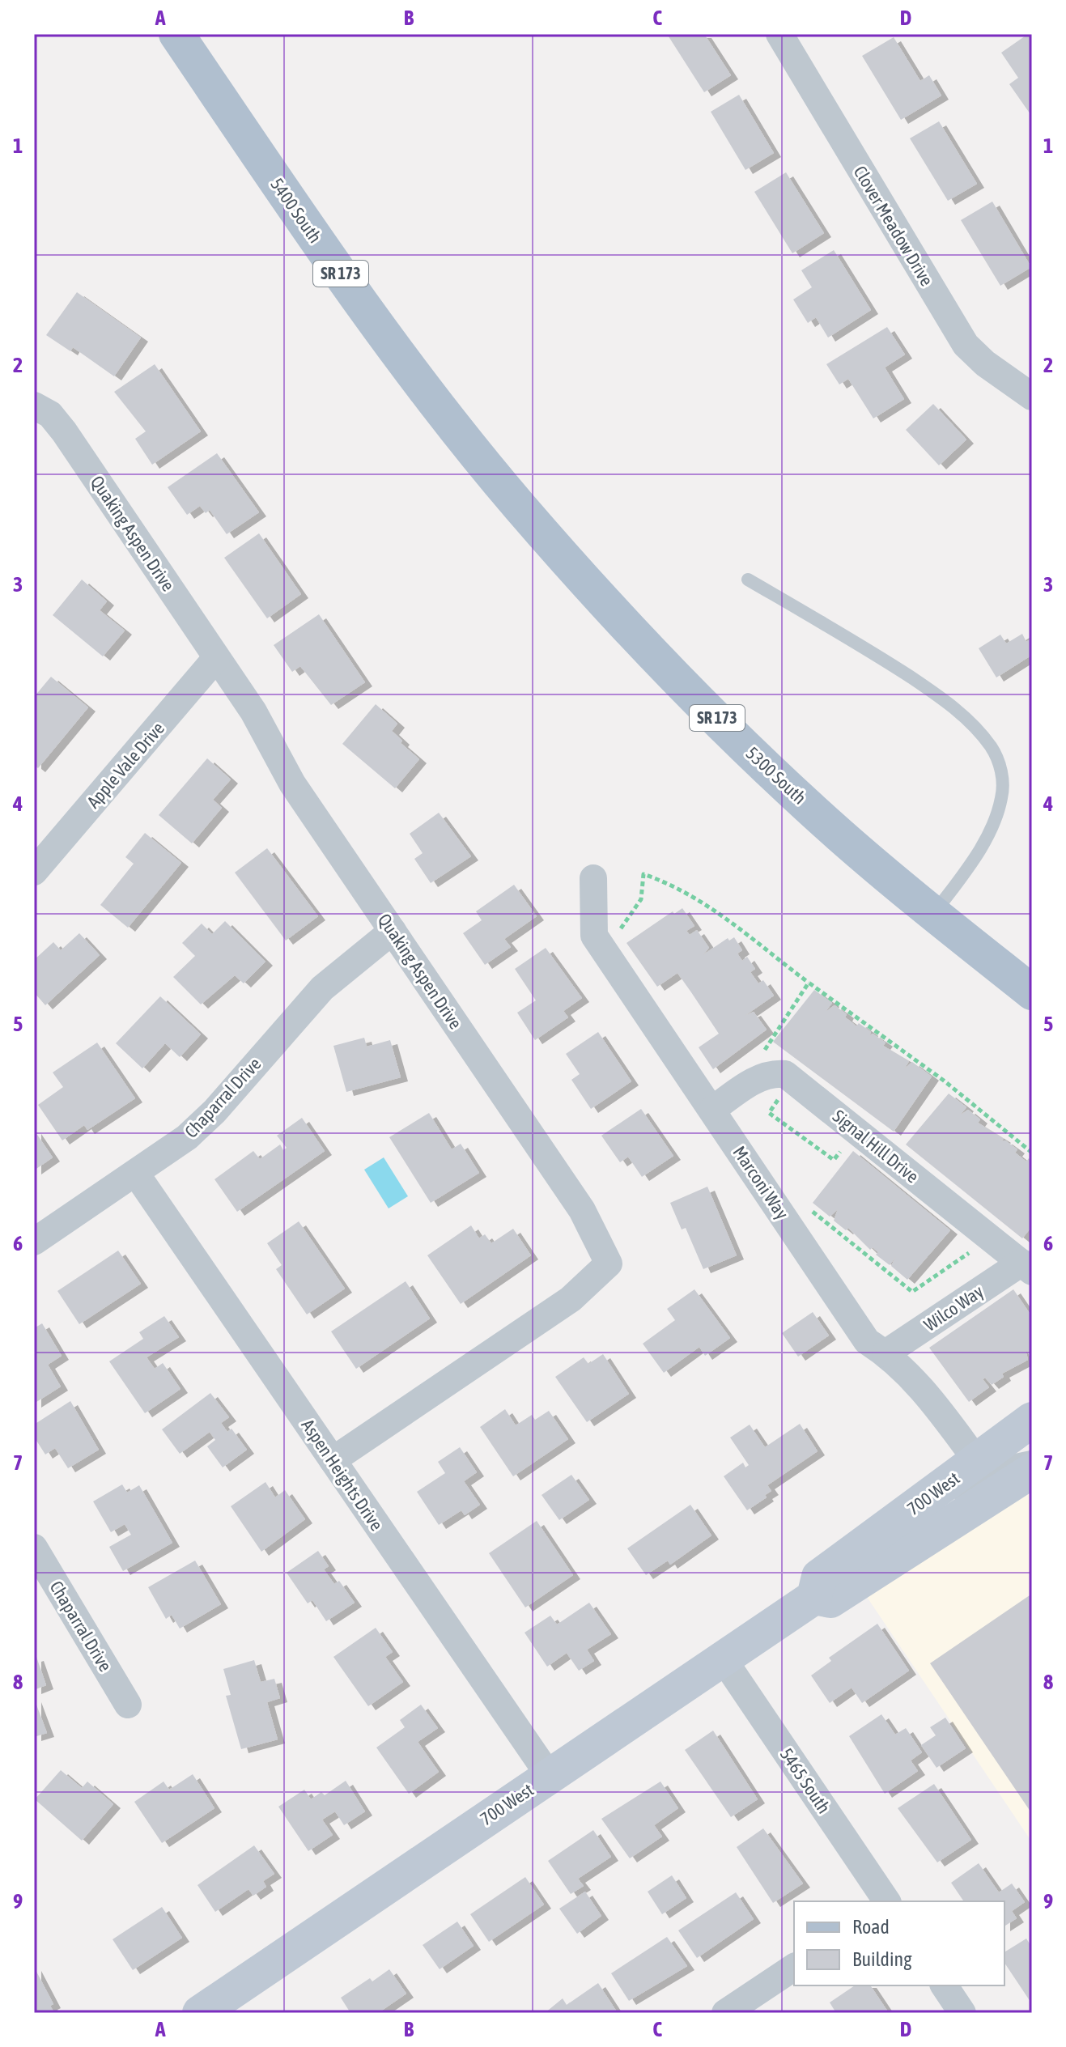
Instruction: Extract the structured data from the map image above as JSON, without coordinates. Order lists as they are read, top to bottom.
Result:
{
  "streets": {
    "main road": [
      "5400 South",
      "SR 173",
      "5300 South",
      "700 West"
    ],
    "street": [
      "Clover Meadow Drive",
      "Quaking Aspen Drive",
      "Apple Vale Drive",
      "Chaparral Drive",
      "Signal Hill Drive",
      "Marconi Way",
      "Wilco Way",
      "Aspen Heights Drive",
      "5465 South"
    ]
  },
  "crossings": [
    ["5400 South", "5300 South"],
    ["Quaking Aspen Drive", "Apple Vale Drive"],
    ["Quaking Aspen Drive", "Chaparral Drive"],
    ["Quaking Aspen Drive", "Aspen Heights Drive"],
    ["Chaparral Drive", "Aspen Heights Drive"],
    ["Signal Hill Drive", "Marconi Way"],
    ["Signal Hill Drive", "Wilco Way"],
    ["Marconi Way", "Wilco Way"],
    ["Marconi Way", "700 West"],
    ["Aspen Heights Drive", "700 West"],
    ["700 West", "5465 South"]
  ],
  "legend": ["Road", "Building"],
  "grid": {
    "columns": [
      "A",
      "B",
      "C",
      "D"
    ],
    "rows": [
      "1",
      "2",
      "3",
      "4",
      "5",
      "6",
      "7",
      "8",
      "9"
    ]
  }
}
